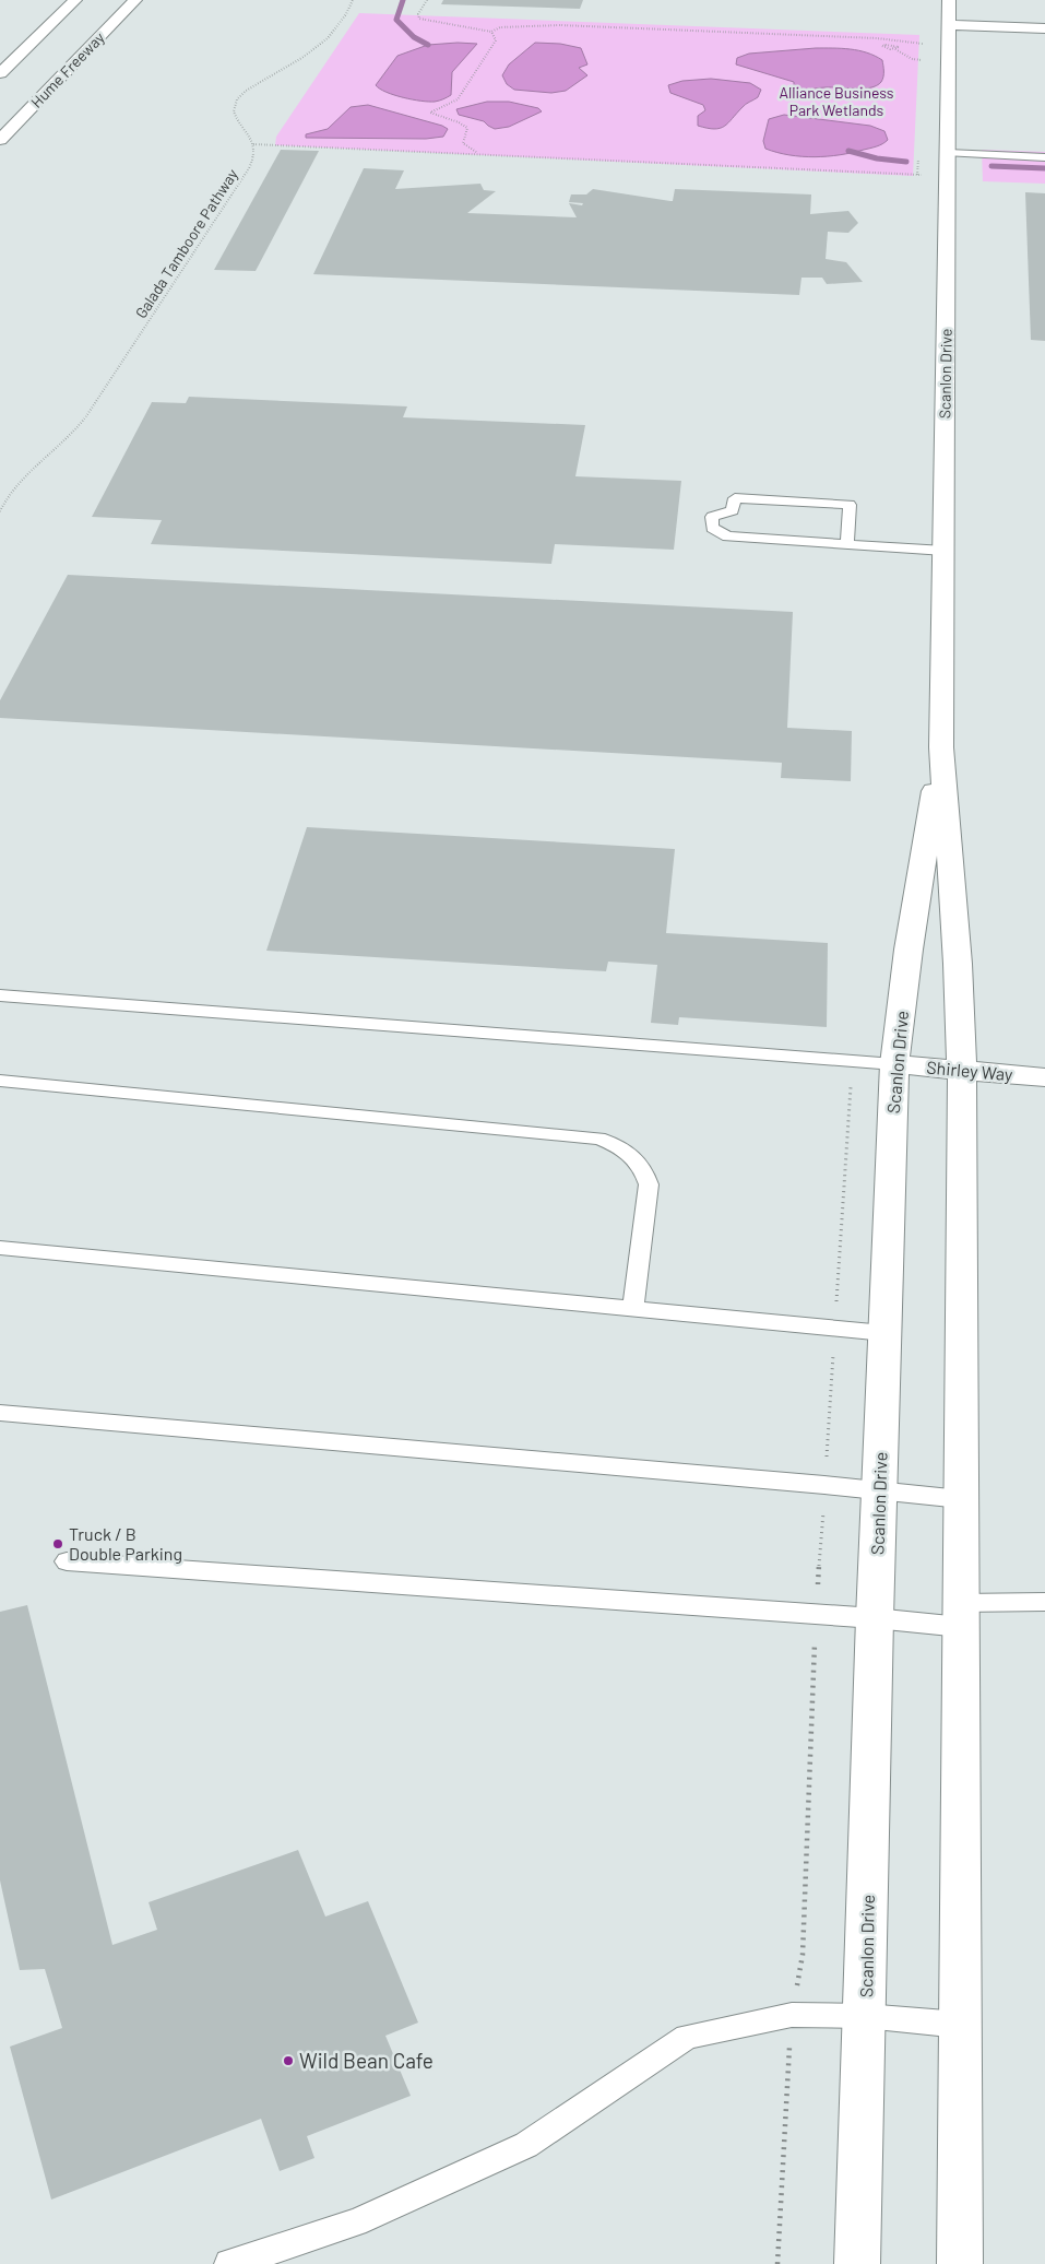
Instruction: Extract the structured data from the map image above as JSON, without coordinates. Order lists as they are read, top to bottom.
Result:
{
  "streets": {
    "main road": ["Hume Freeway", "Scanlon Drive", "Shirley Way"],
    "path": ["Galada Tamboore Pathway"]
  },
  "crossings": [
    ["Scanlon Drive", "Shirley Way"]
  ],
  "parks": ["Alliance Business Park Wetlands"],
  "places": ["Truck / B Double Parking", "Wild Bean Cafe"]
}
